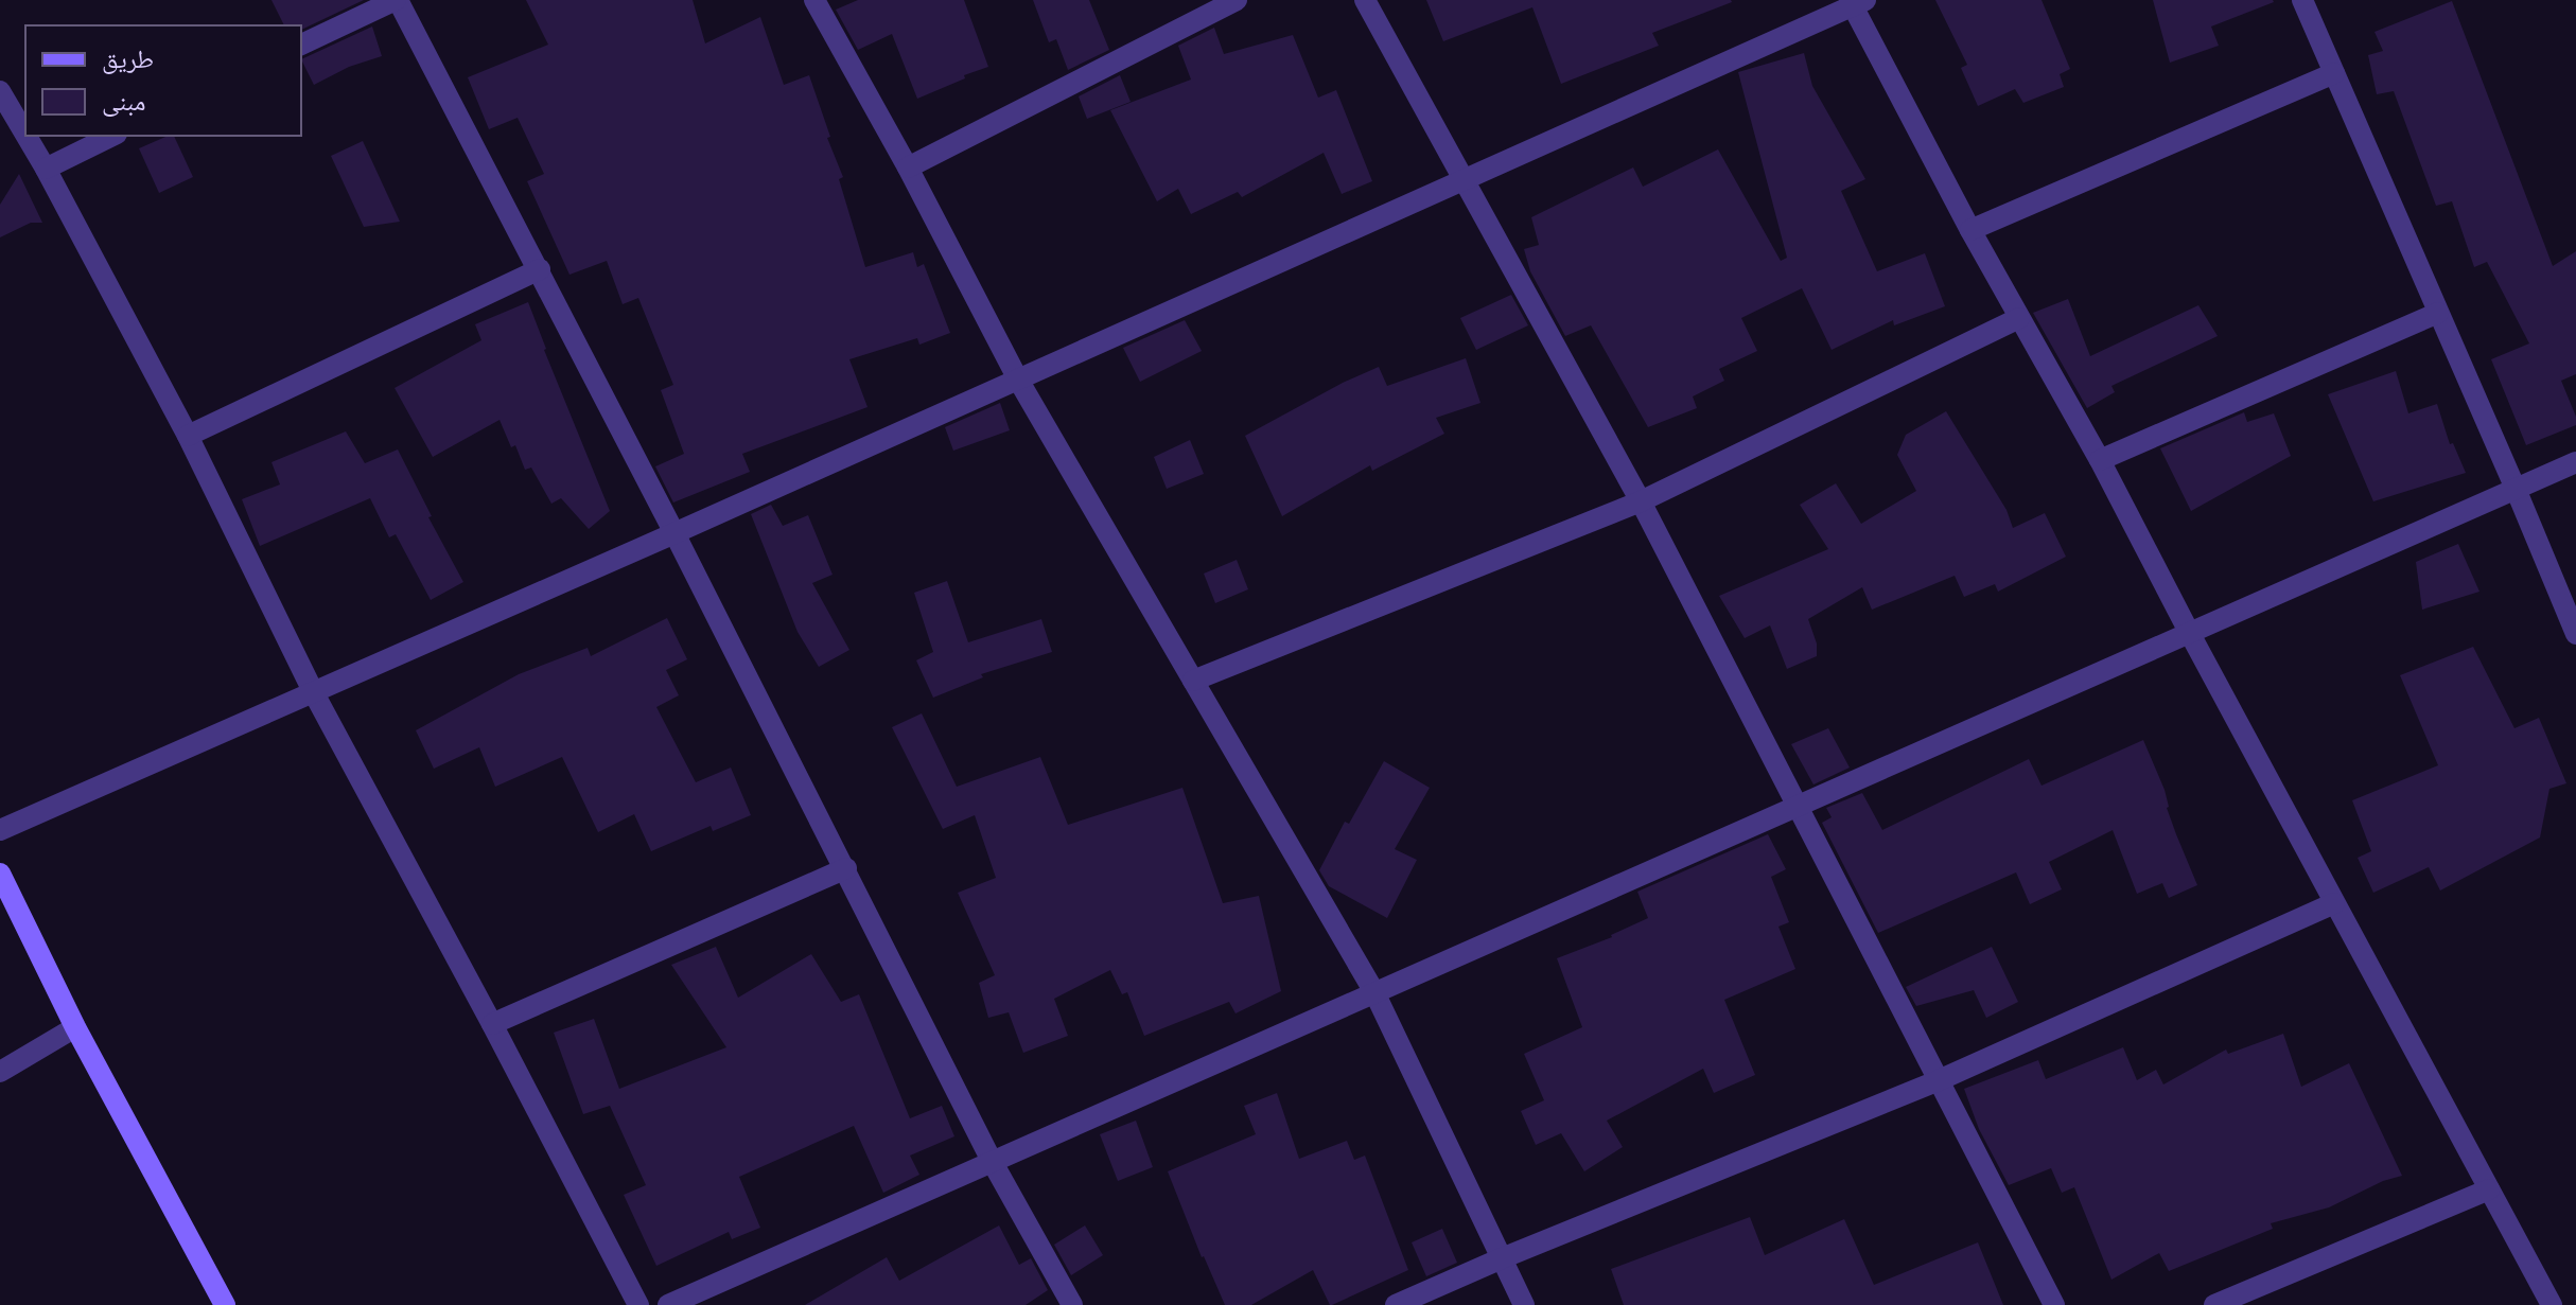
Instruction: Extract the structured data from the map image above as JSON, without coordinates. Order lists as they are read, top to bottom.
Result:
{
  "legend": ["طريق", "مبنى"]
}
